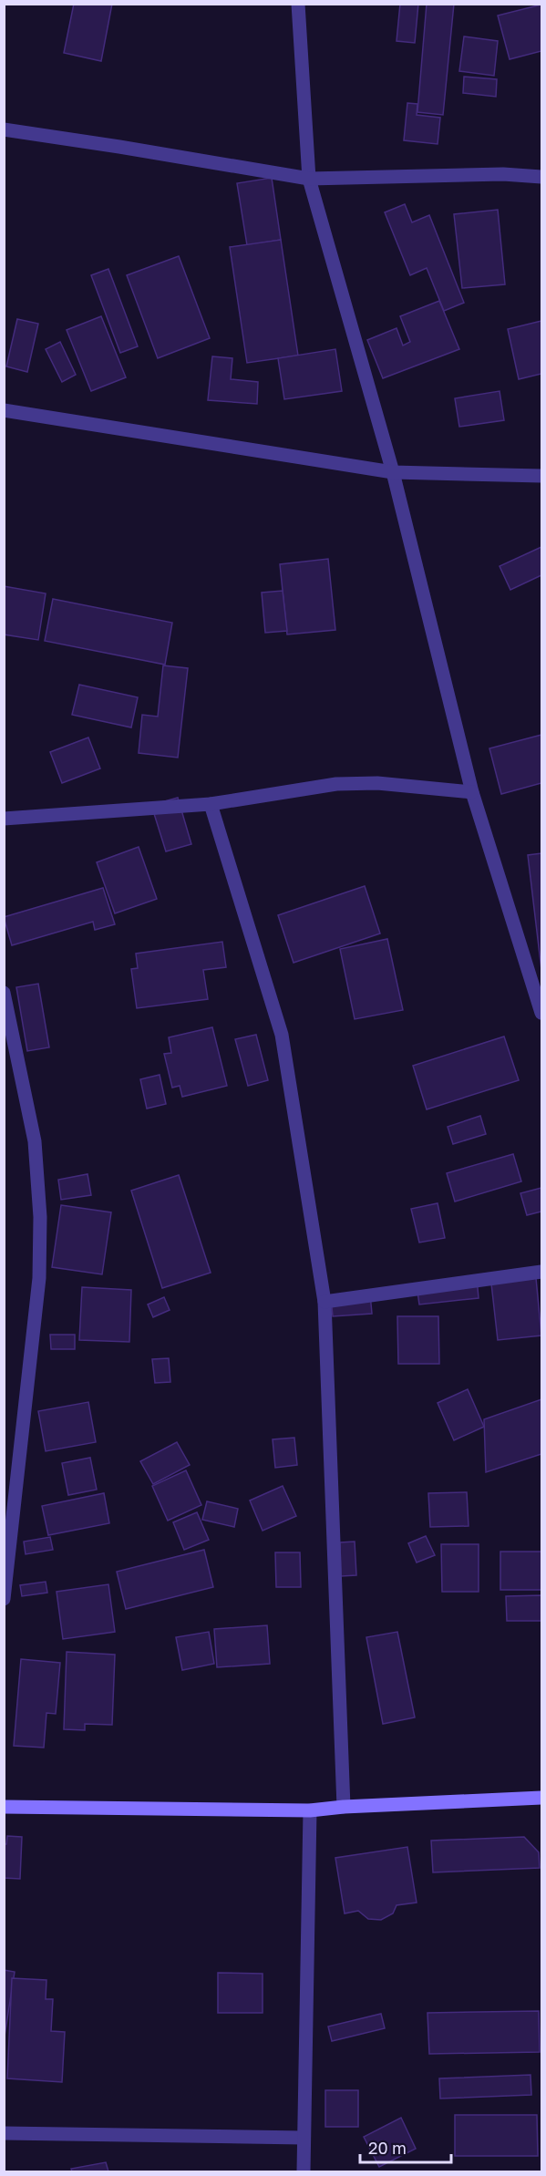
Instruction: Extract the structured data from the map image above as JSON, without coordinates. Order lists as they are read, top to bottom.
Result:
{
  "scale_bar": "20 m"
}
